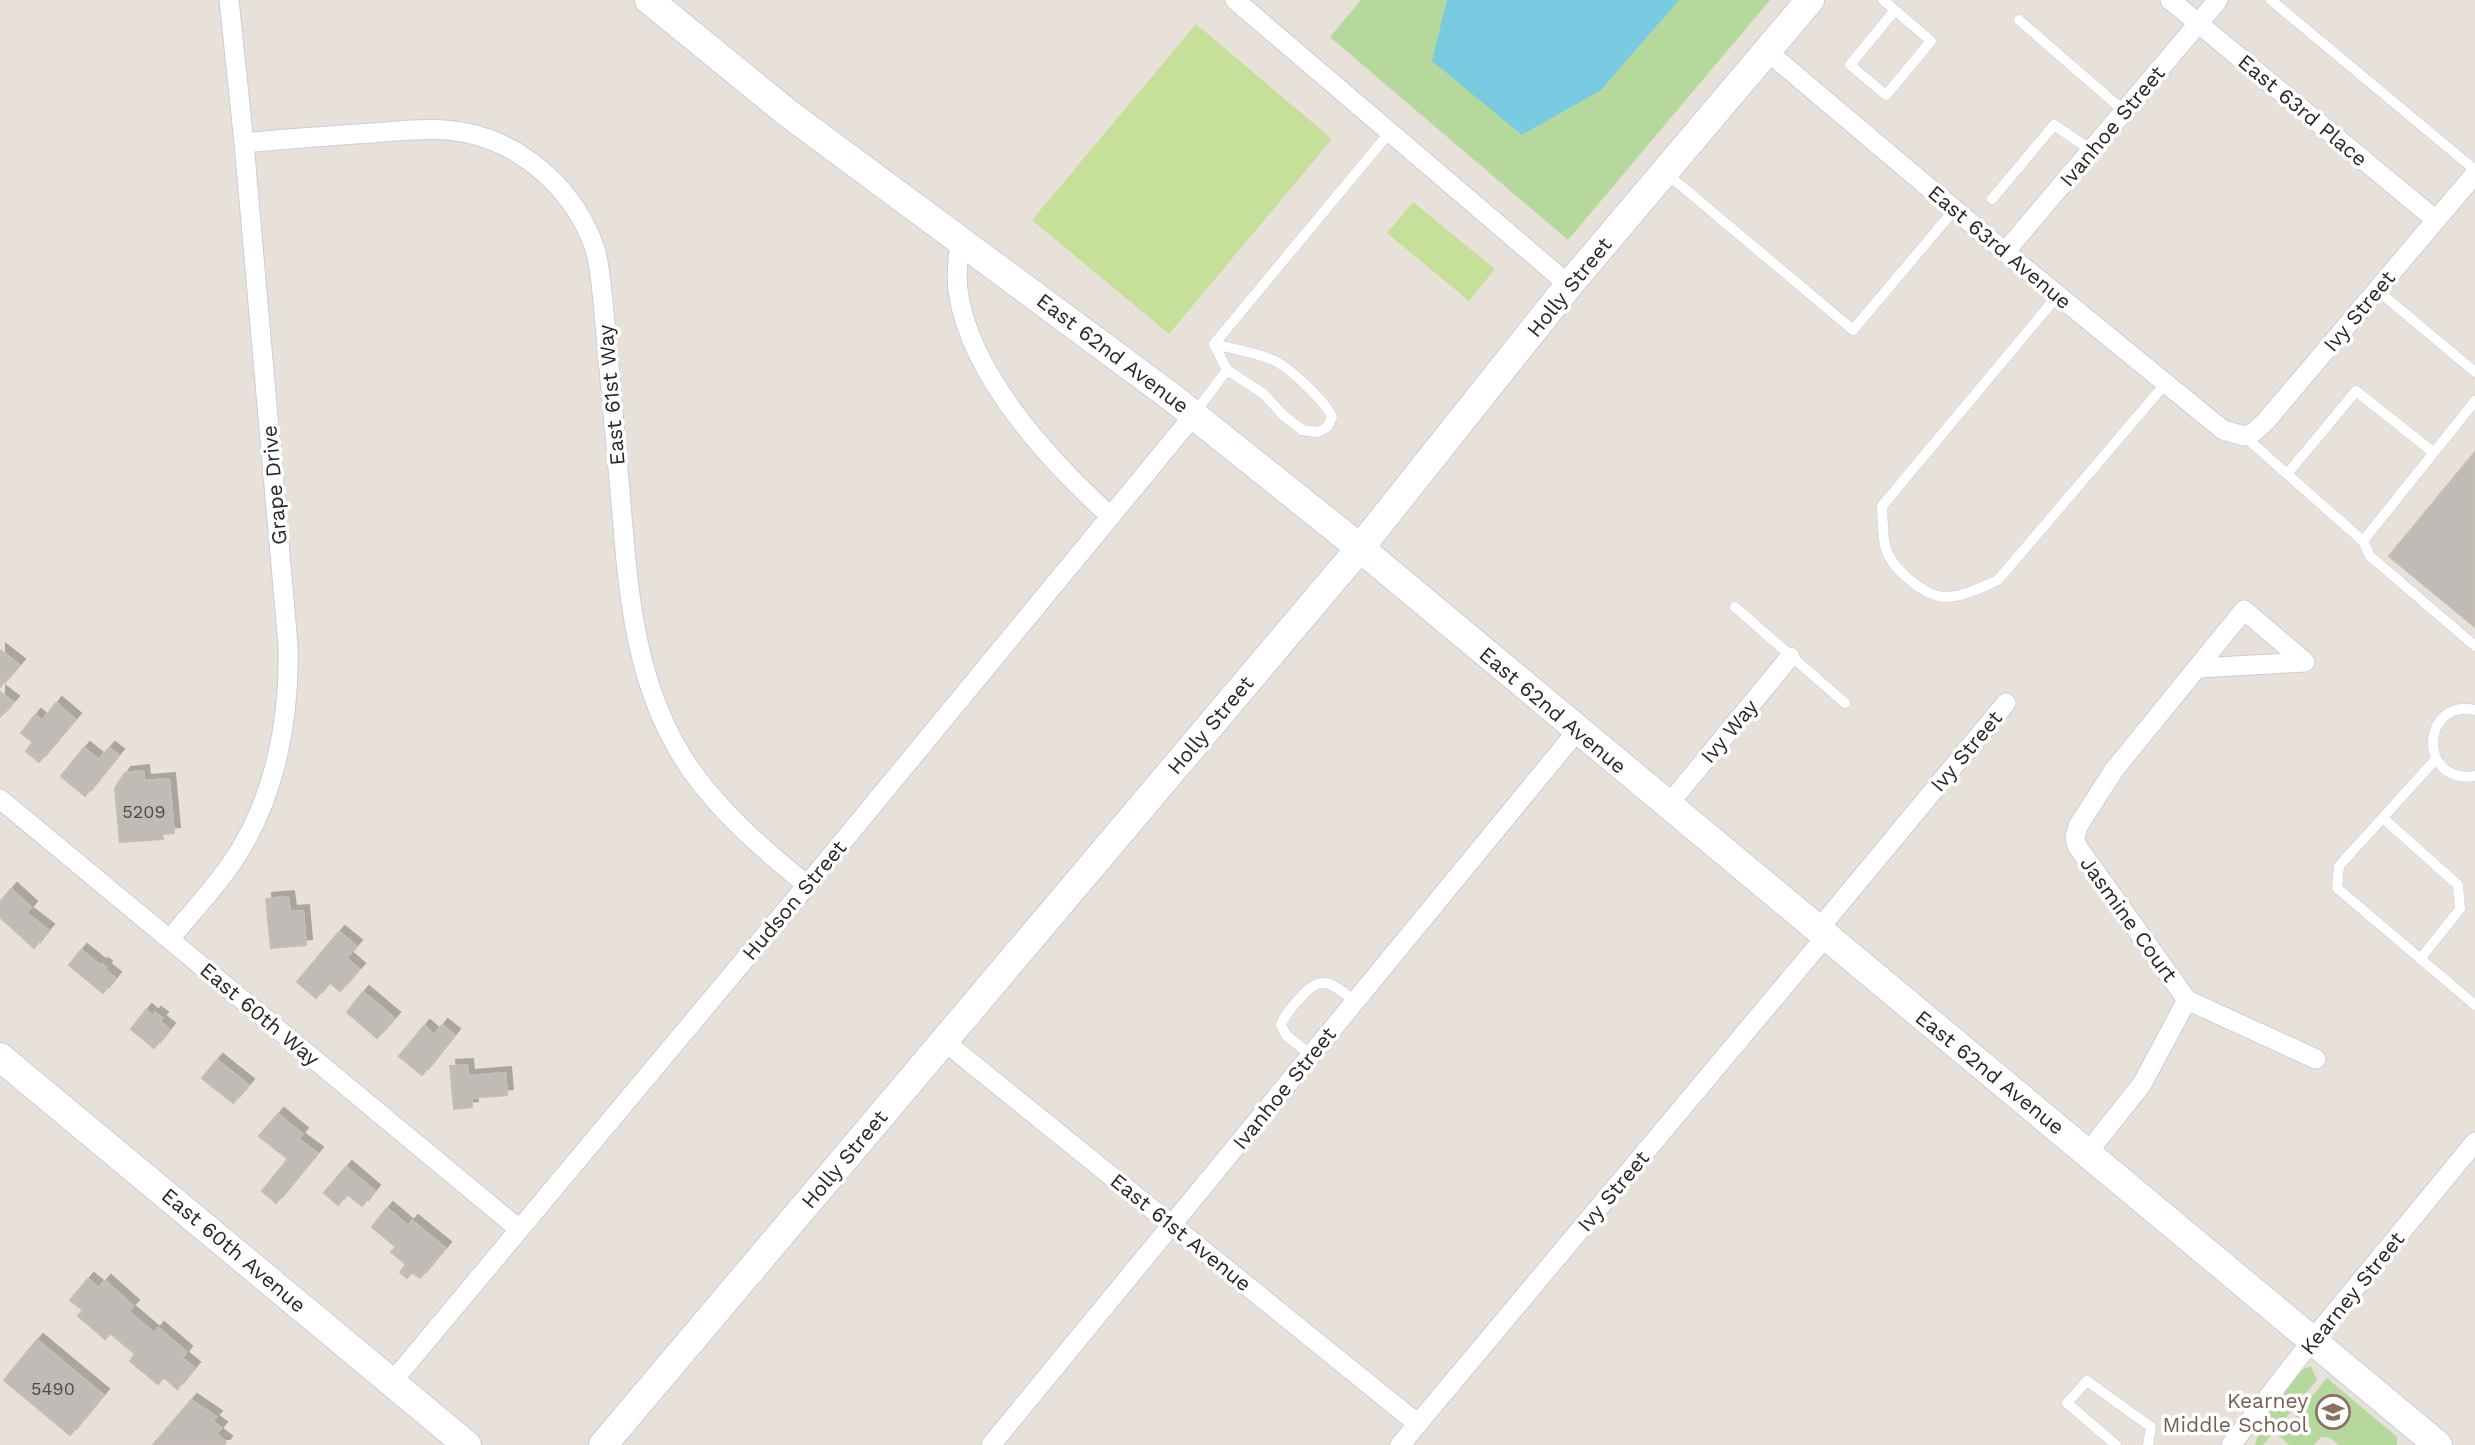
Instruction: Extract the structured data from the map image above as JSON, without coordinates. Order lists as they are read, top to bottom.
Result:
{
  "streets": {
    "street": [
      "East 63rd Place",
      "Ivanhoe Street",
      "East 63rd Avenue",
      "Holly Street",
      "Ivy Street",
      "East 62nd Avenue",
      "East 61st Way",
      "Grape Drive",
      "Ivy Way",
      "Hudson Street",
      "Jasmine Court",
      "East 60th Way",
      "East 61st Avenue",
      "East 60th Avenue",
      "Kearney Street"
    ]
  },
  "crossings": [
    ["East 63rd Place", "Ivanhoe Street"],
    ["East 63rd Place", "Ivy Street"],
    ["Ivanhoe Street", "East 63rd Avenue"],
    ["Ivanhoe Street", "East 62nd Avenue"],
    ["Ivanhoe Street", "East 61st Avenue"],
    ["East 63rd Avenue", "Holly Street"],
    ["East 63rd Avenue", "Ivy Street"],
    ["Holly Street", "East 62nd Avenue"],
    ["Holly Street", "East 61st Avenue"],
    ["Ivy Street", "East 62nd Avenue"],
    ["Ivy Street", "East 61st Avenue"],
    ["East 62nd Avenue", "Ivy Way"],
    ["East 62nd Avenue", "Hudson Street"],
    ["East 62nd Avenue", "Jasmine Court"],
    ["East 62nd Avenue", "Kearney Street"],
    ["East 61st Way", "Grape Drive"],
    ["East 61st Way", "Hudson Street"],
    ["Grape Drive", "East 60th Way"],
    ["Hudson Street", "East 60th Way"],
    ["Hudson Street", "East 60th Avenue"]
  ],
  "places": {
    "school or university": ["Kearney Middle School"]
  },
  "house_numbers": ["5209", "5490"]
}
